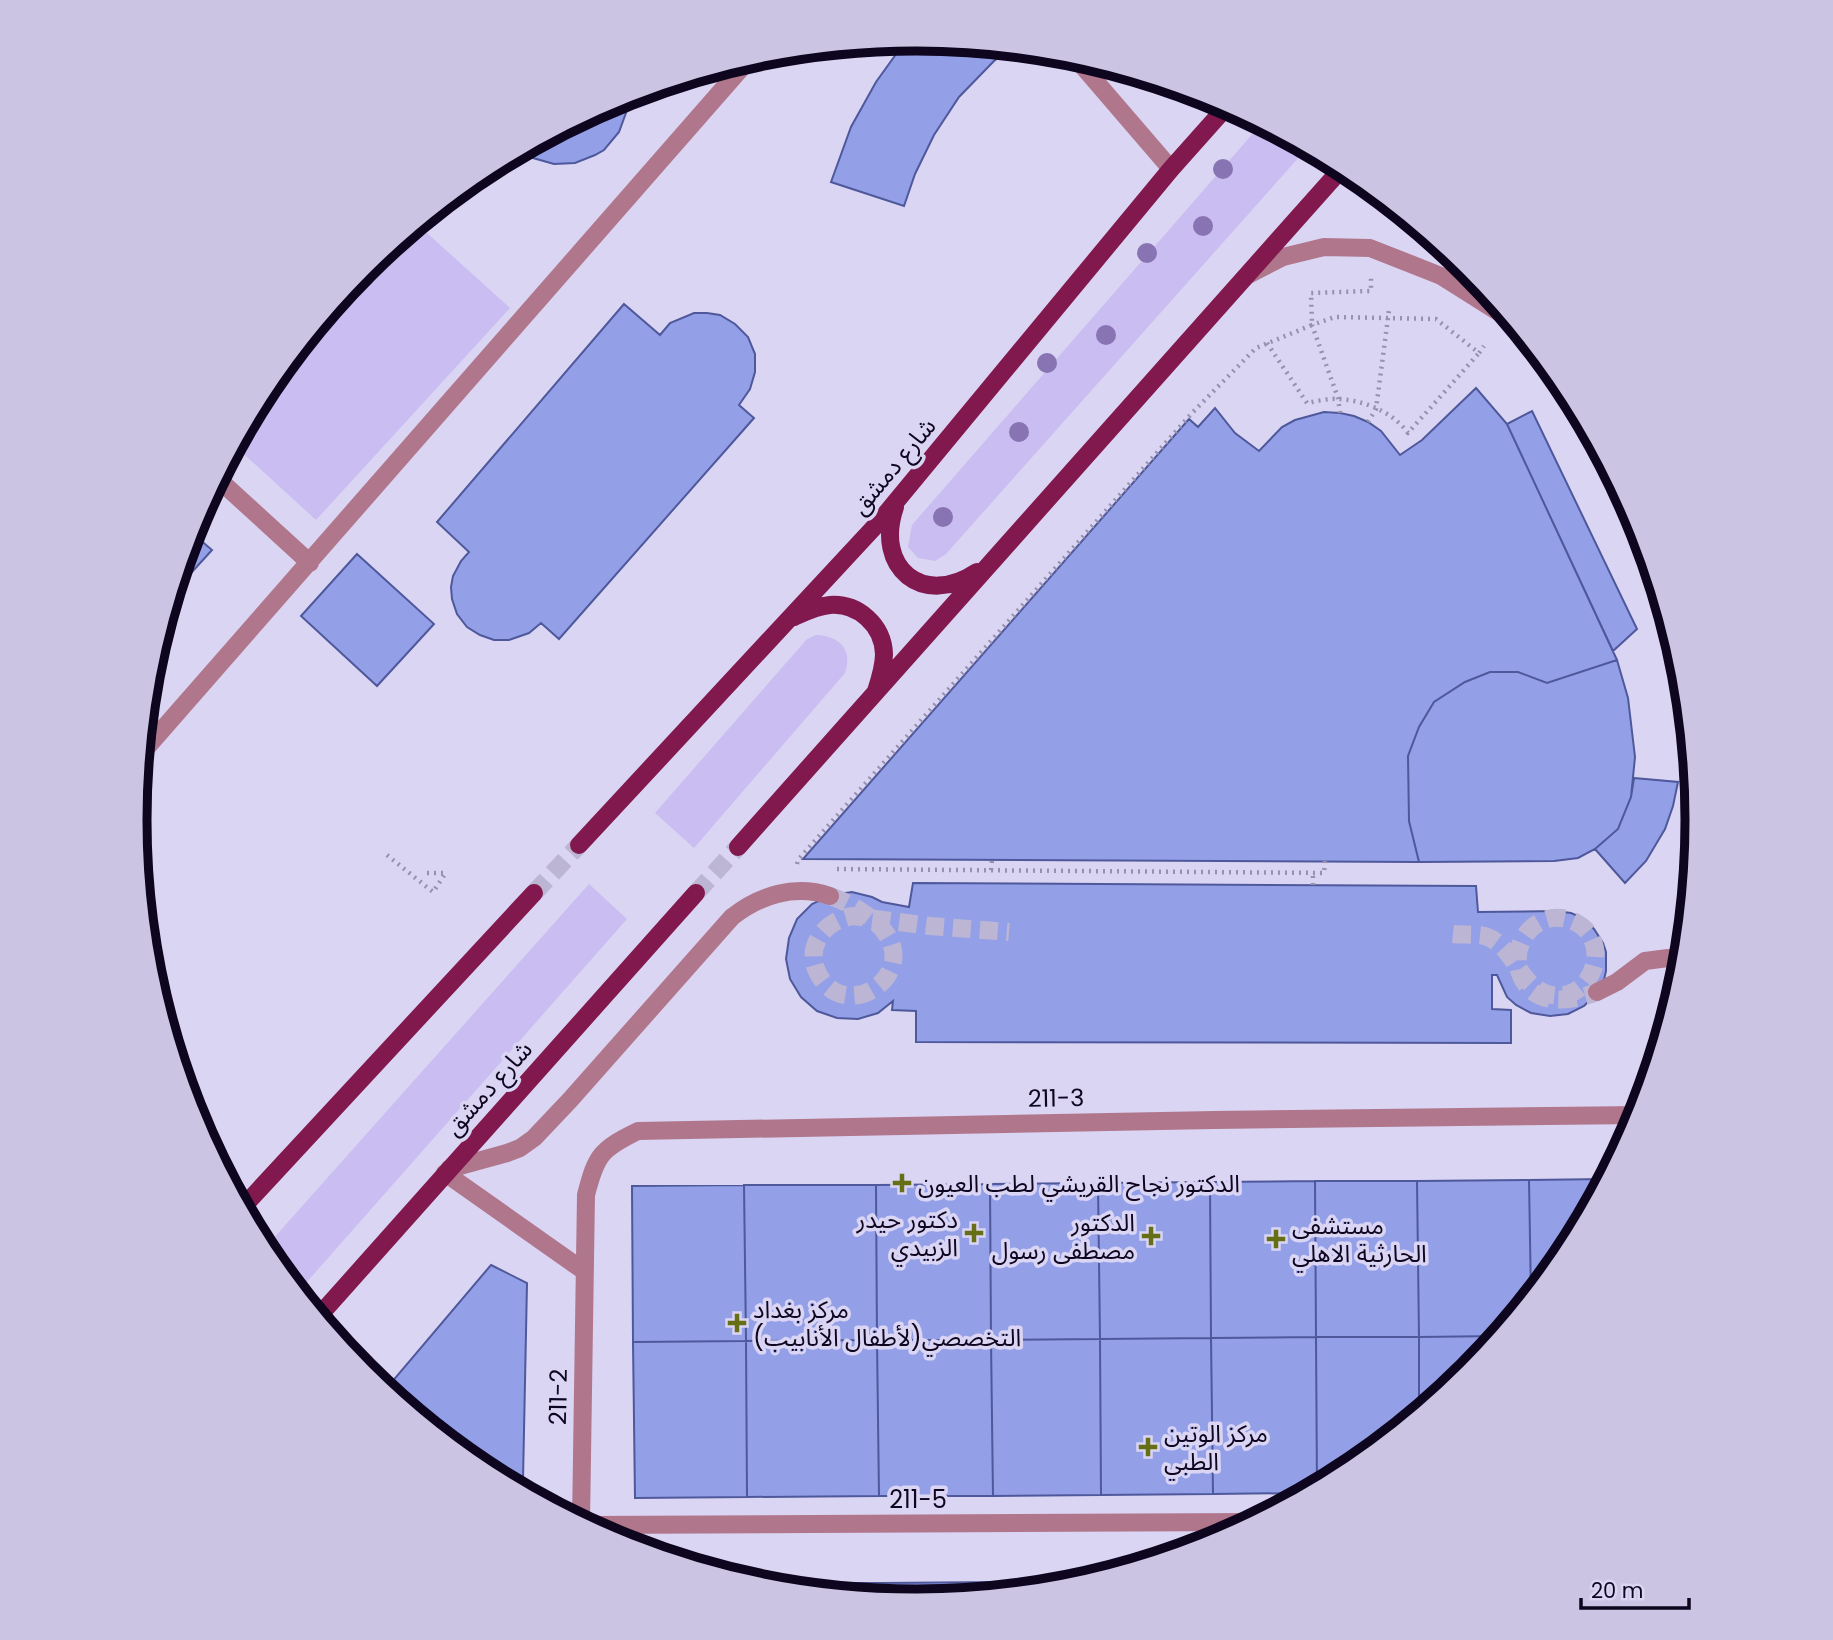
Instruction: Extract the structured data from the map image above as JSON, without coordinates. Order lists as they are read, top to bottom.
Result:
{
  "streets": {
    "main road": ["شارع دمشق"],
    "street": ["211-3", "211-2", "211-5"]
  },
  "crossings": [
    ["211-3", "211-2"]
  ],
  "places": {
    "health": [
      "الدكتور نجاح القريشي لطب العيون",
      "دكتور حيدر الزبيدي",
      "الدكتور مصطفى رسول",
      "مستشفى الحارثية الاهلي",
      "مركز بغداد التخصصي(لأطفال الأنابيب)",
      "مركز الوتين الطبي"
    ]
  },
  "scale_bar": "20 m"
}
